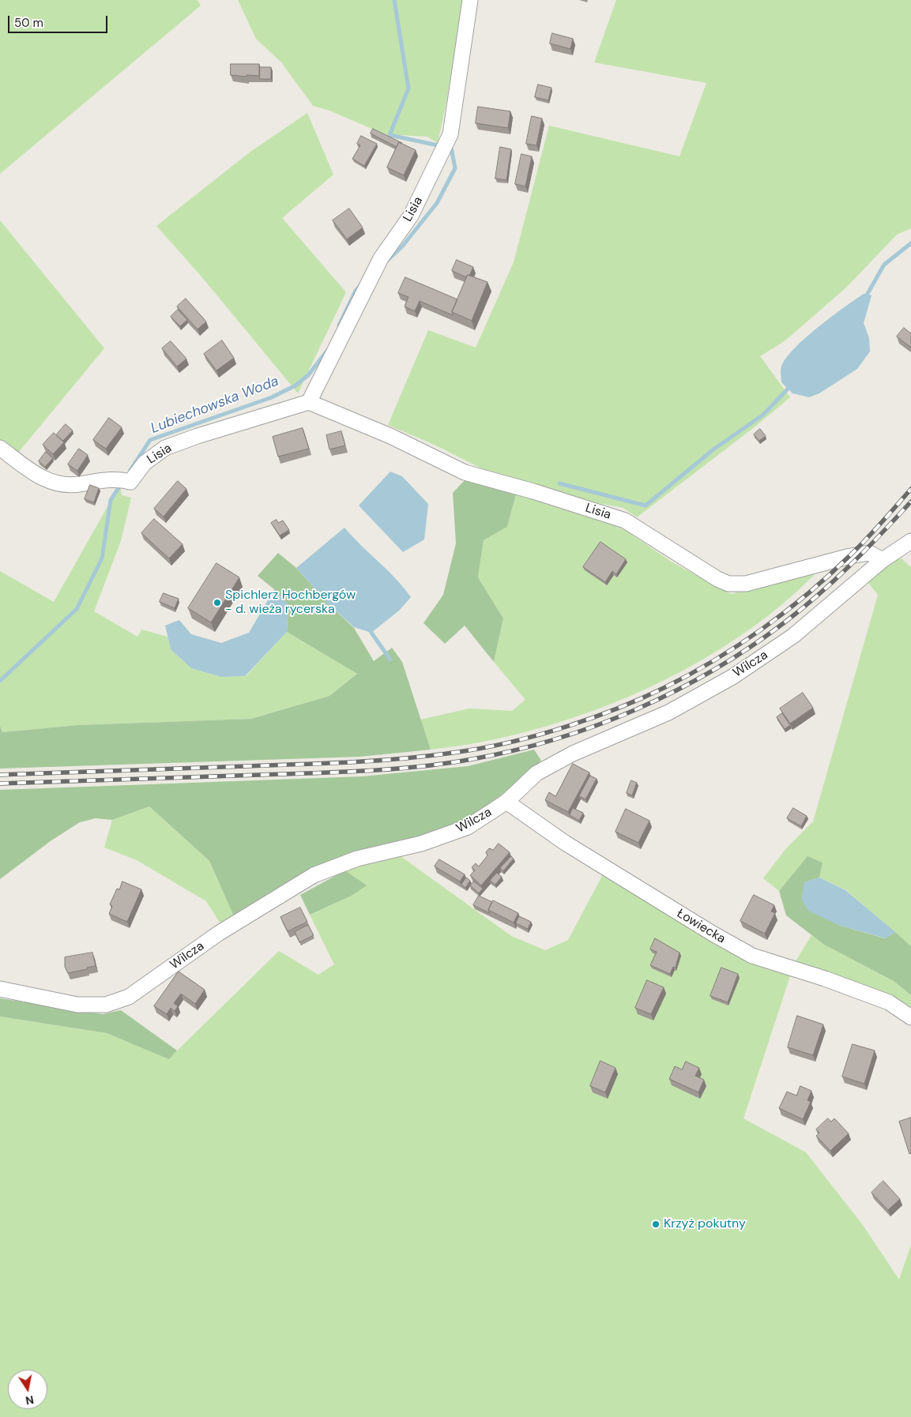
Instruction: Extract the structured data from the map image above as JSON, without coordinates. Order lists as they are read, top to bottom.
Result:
{
  "streets": {
    "street": ["Lisia", "Wilcza", "Łowiecka"]
  },
  "crossings": [
    ["Lisia", "Wilcza"],
    ["Wilcza", "Łowiecka"]
  ],
  "water": ["Lubiechowska Woda"],
  "places": ["Spichlerz Hochbergów - d. wieża rycerska", "Krzyż pokutny"],
  "scale_bar": "50 m",
  "north": "bottom"
}
